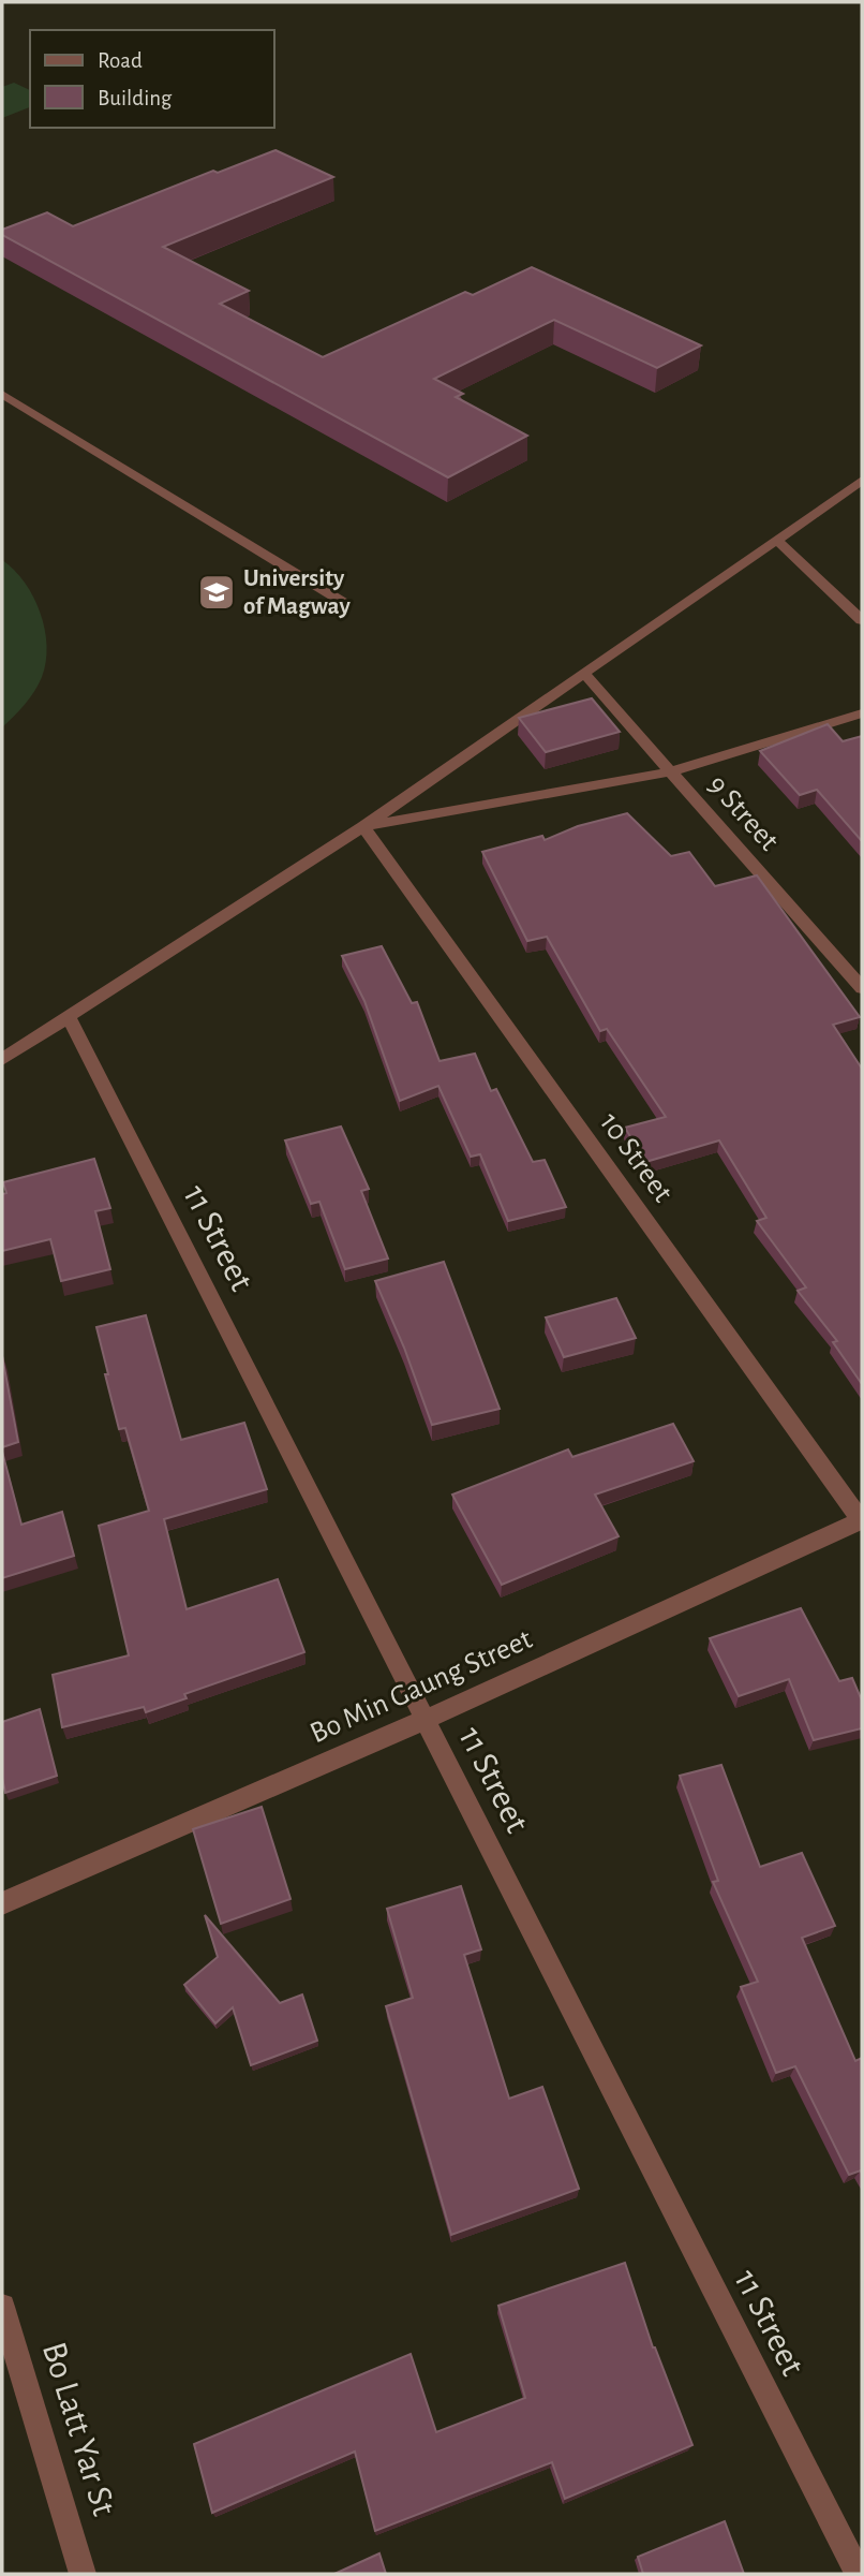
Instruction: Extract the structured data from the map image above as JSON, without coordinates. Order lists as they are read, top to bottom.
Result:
{
  "streets": {
    "street": [
      "9 Street",
      "10 Street",
      "11 Street",
      "Bo Min Gaung Street",
      "Bo Latt Yar St"
    ]
  },
  "crossings": [
    ["10 Street", "Bo Min Gaung Street"],
    ["11 Street", "Bo Min Gaung Street"]
  ],
  "places": {
    "school or university": ["University of Magway"]
  },
  "legend": ["Road", "Building"]
}
